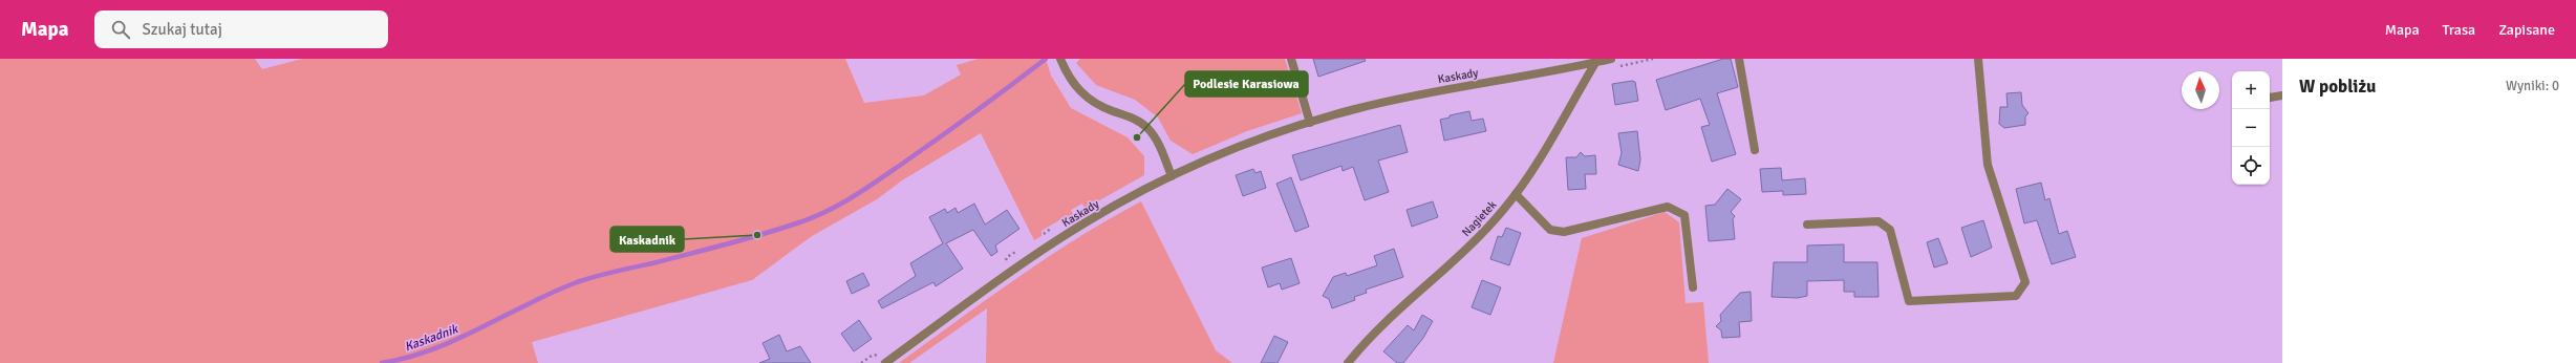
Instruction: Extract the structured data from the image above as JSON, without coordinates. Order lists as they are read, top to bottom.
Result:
{
  "streets": {
    "street": ["Kaskady", "Nagietek"]
  },
  "crossings": [
    ["Kaskady", "Nagietek"]
  ],
  "water": ["Kaskadnik"],
  "places": ["Podlesie Karasiowa", "Kaskadnik"],
  "north": "top",
  "page": {
    "header": "Mapa",
    "search": "Szukaj tutaj",
    "nav": ["Mapa", "Trasa", "Zapisane"],
    "heading": ["W pobliżu", "Wyniki: 0"],
    "map_buttons": ["+", "−"]
  }
}
